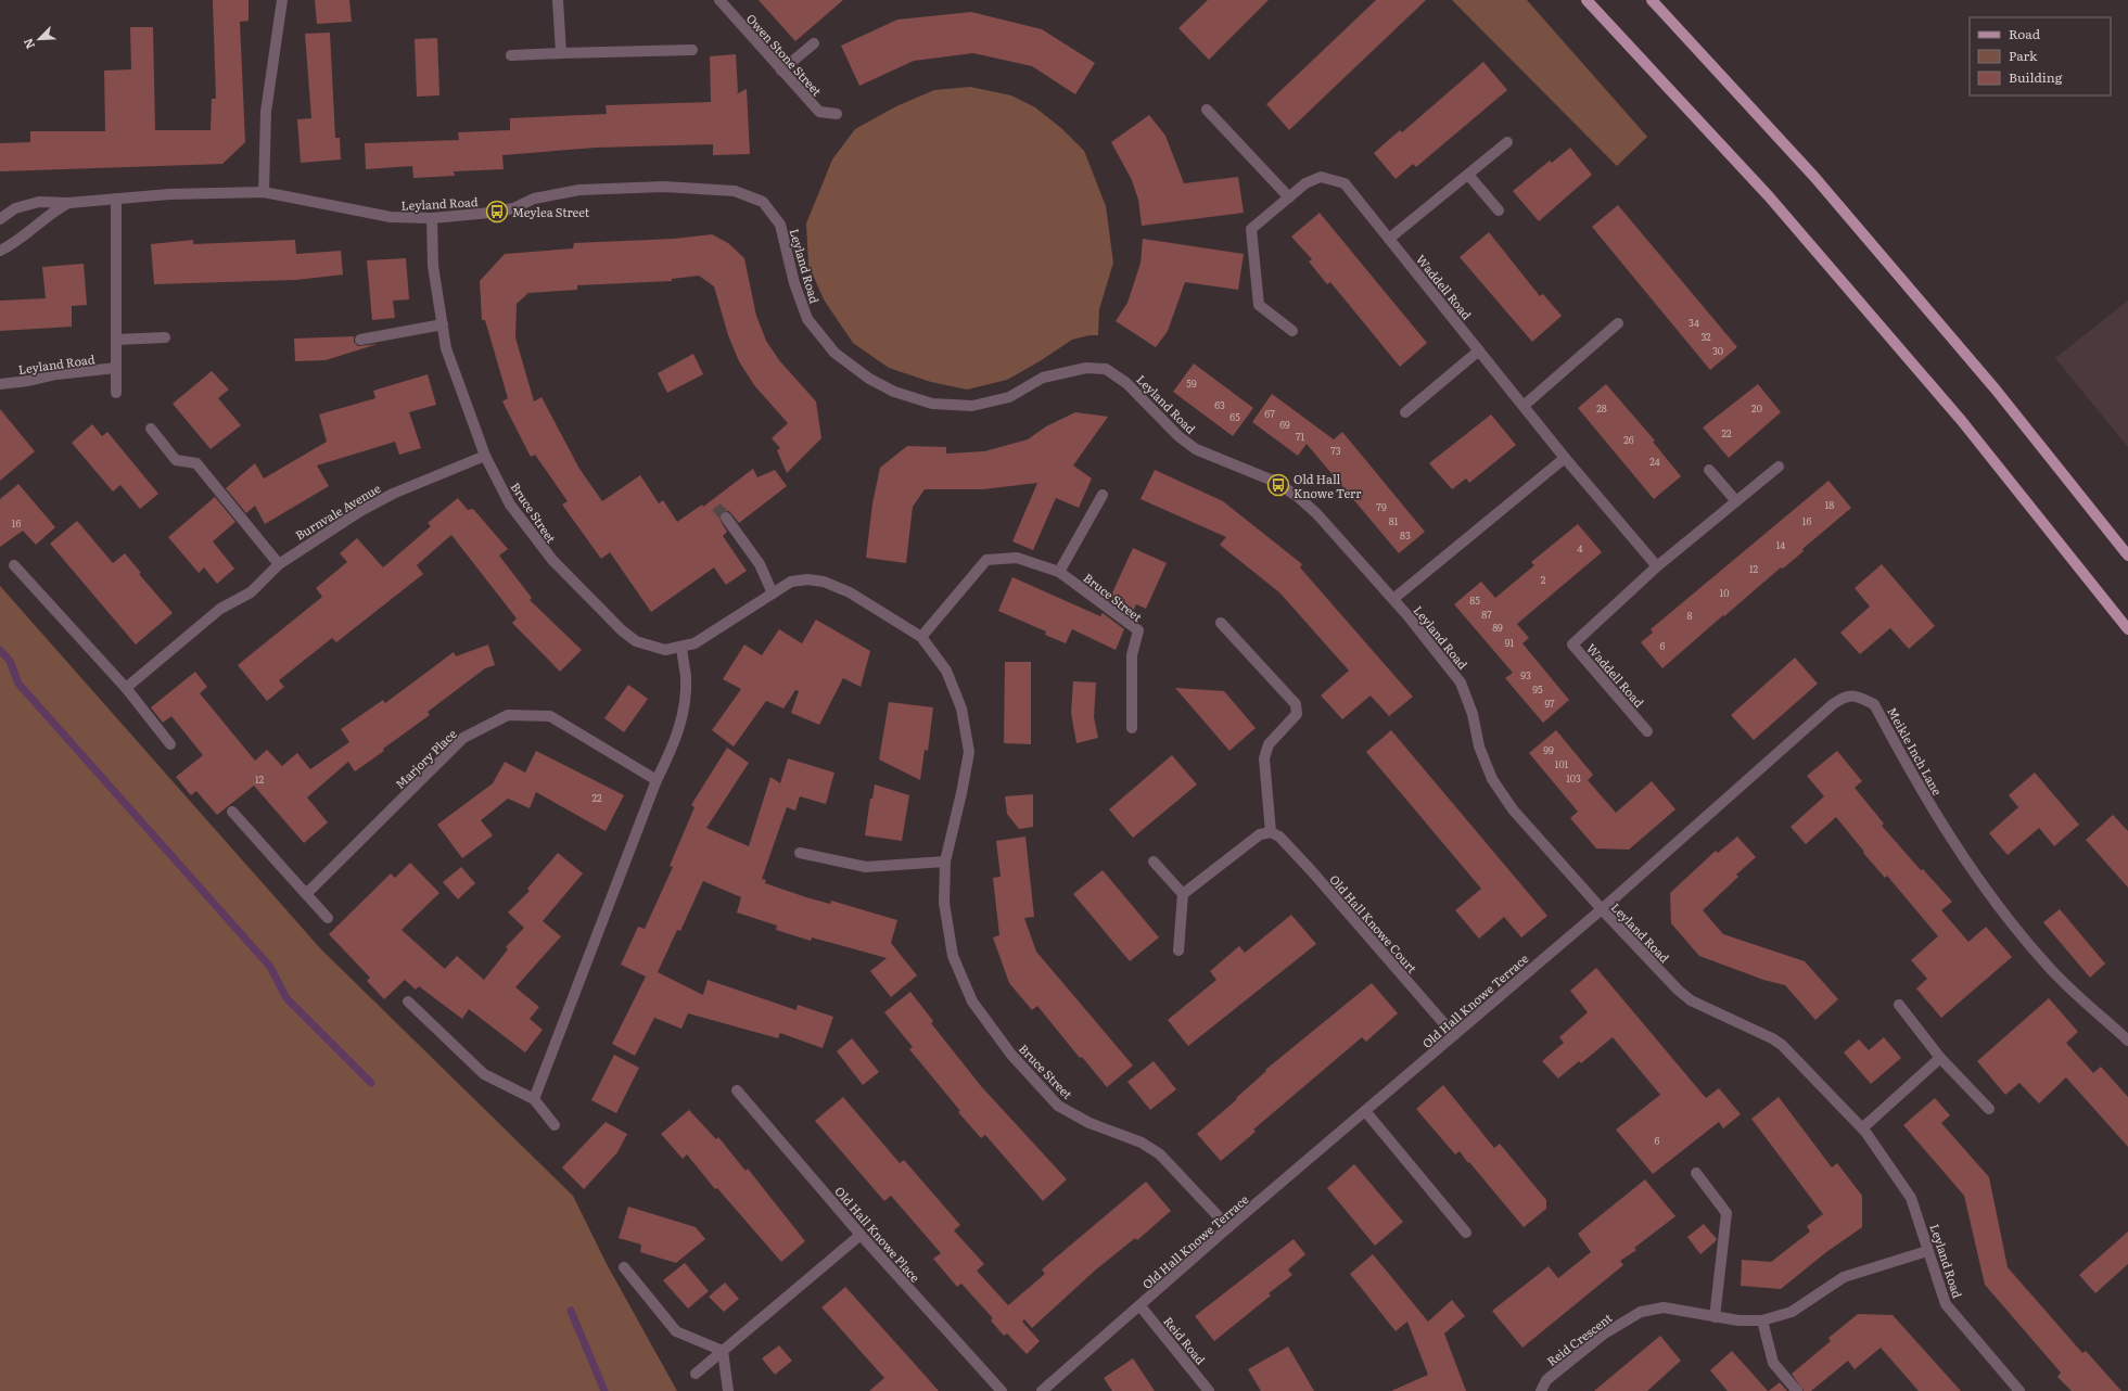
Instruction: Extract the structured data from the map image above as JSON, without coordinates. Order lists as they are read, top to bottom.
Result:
{
  "streets": {
    "street": [
      "Owen Stone Street",
      "Leyland Road",
      "Waddell Road",
      "Burnvale Avenue",
      "Bruce Street",
      "Meikle Inch Lane",
      "Marjory Place",
      "Old Hall Knowe Court",
      "Old Hall Knowe Terrace",
      "Old Hall Knowe Place",
      "Reid Crescent",
      "Reid Road"
    ]
  },
  "crossings": [
    ["Leyland Road", "Bruce Street"],
    ["Leyland Road", "Meikle Inch Lane"],
    ["Leyland Road", "Old Hall Knowe Terrace"],
    ["Leyland Road", "Reid Crescent"],
    ["Burnvale Avenue", "Bruce Street"],
    ["Bruce Street", "Old Hall Knowe Terrace"],
    ["Meikle Inch Lane", "Old Hall Knowe Terrace"],
    ["Old Hall Knowe Court", "Old Hall Knowe Terrace"],
    ["Old Hall Knowe Terrace", "Reid Road"]
  ],
  "places": {
    "bus stop": ["Meylea Street", "Old Hall Knowe Terr"]
  },
  "house_numbers": [
    "34",
    "32",
    "30",
    "59",
    "63",
    "28",
    "20",
    "67",
    "65",
    "69",
    "22",
    "71",
    "26",
    "73",
    "24",
    "18",
    "79",
    "81",
    "16",
    "16",
    "83",
    "14",
    "4",
    "12",
    "2",
    "10",
    "85",
    "87",
    "8",
    "89",
    "91",
    "6",
    "93",
    "95",
    "97",
    "99",
    "101",
    "103",
    "12",
    "22",
    "6"
  ],
  "legend": ["Road", "Park", "Building"],
  "north": "bottom left"
}
